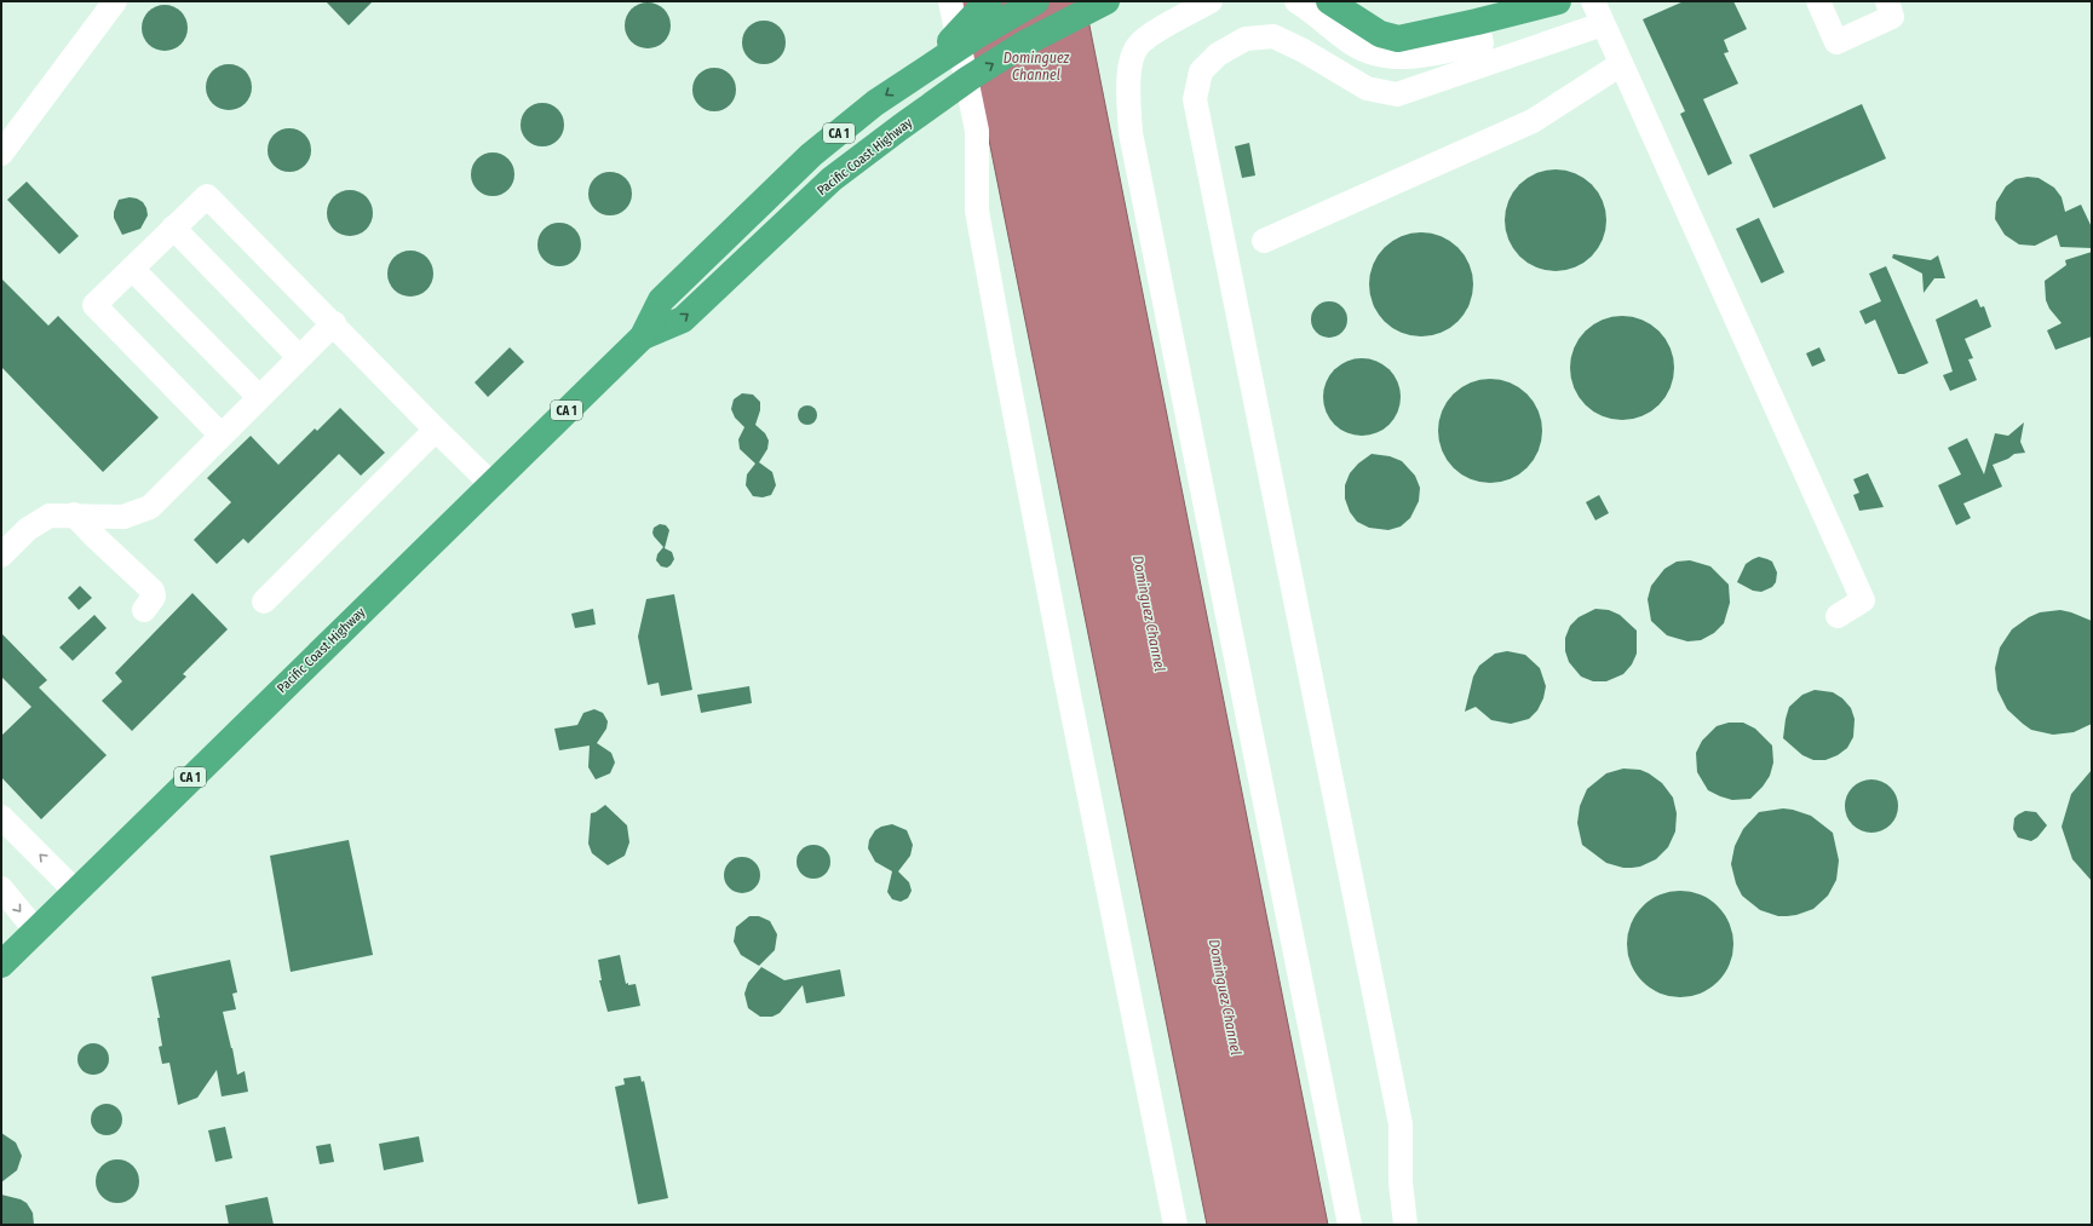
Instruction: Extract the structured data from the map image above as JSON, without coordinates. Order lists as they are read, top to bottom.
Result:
{
  "streets": {
    "highway": ["CA 1", "Pacific Coast Highway"]
  },
  "water": ["Dominguez Channel"]
}
